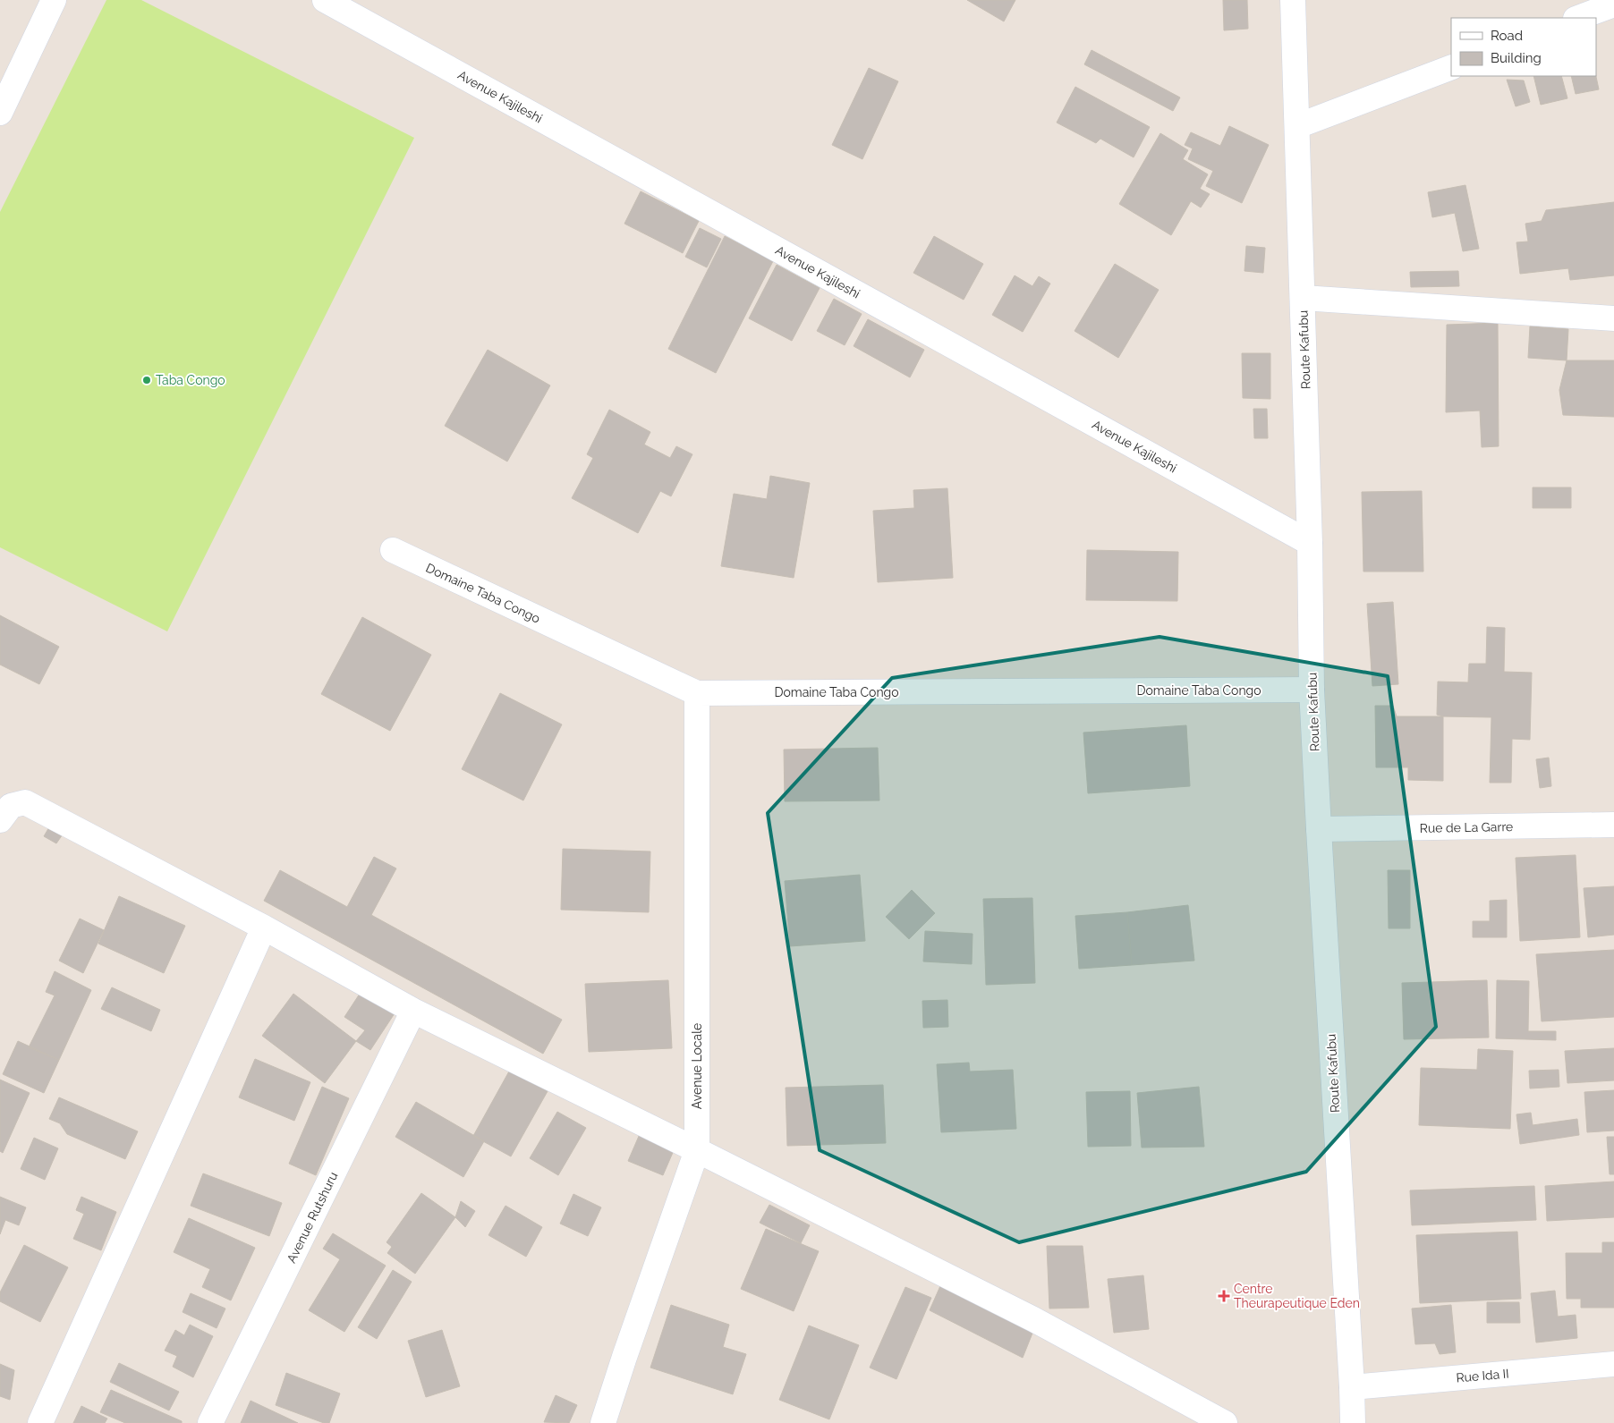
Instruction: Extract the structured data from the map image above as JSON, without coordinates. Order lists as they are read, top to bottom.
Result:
{
  "streets": {
    "street": [
      "Avenue Kajileshi",
      "Route Kafubu",
      "Domaine Taba Congo",
      "Rue de La Garre",
      "Avenue Locale",
      "Avenue Rutshuru",
      "Rue Ida II"
    ]
  },
  "crossings": [
    ["Avenue Kajileshi", "Route Kafubu"],
    ["Route Kafubu", "Domaine Taba Congo"],
    ["Route Kafubu", "Rue de La Garre"],
    ["Route Kafubu", "Rue Ida II"],
    ["Domaine Taba Congo", "Avenue Locale"]
  ],
  "places": {
    "other": ["Taba Congo"],
    "health": ["Centre Theurapeutique Eden"]
  },
  "legend": ["Road", "Building"]
}
